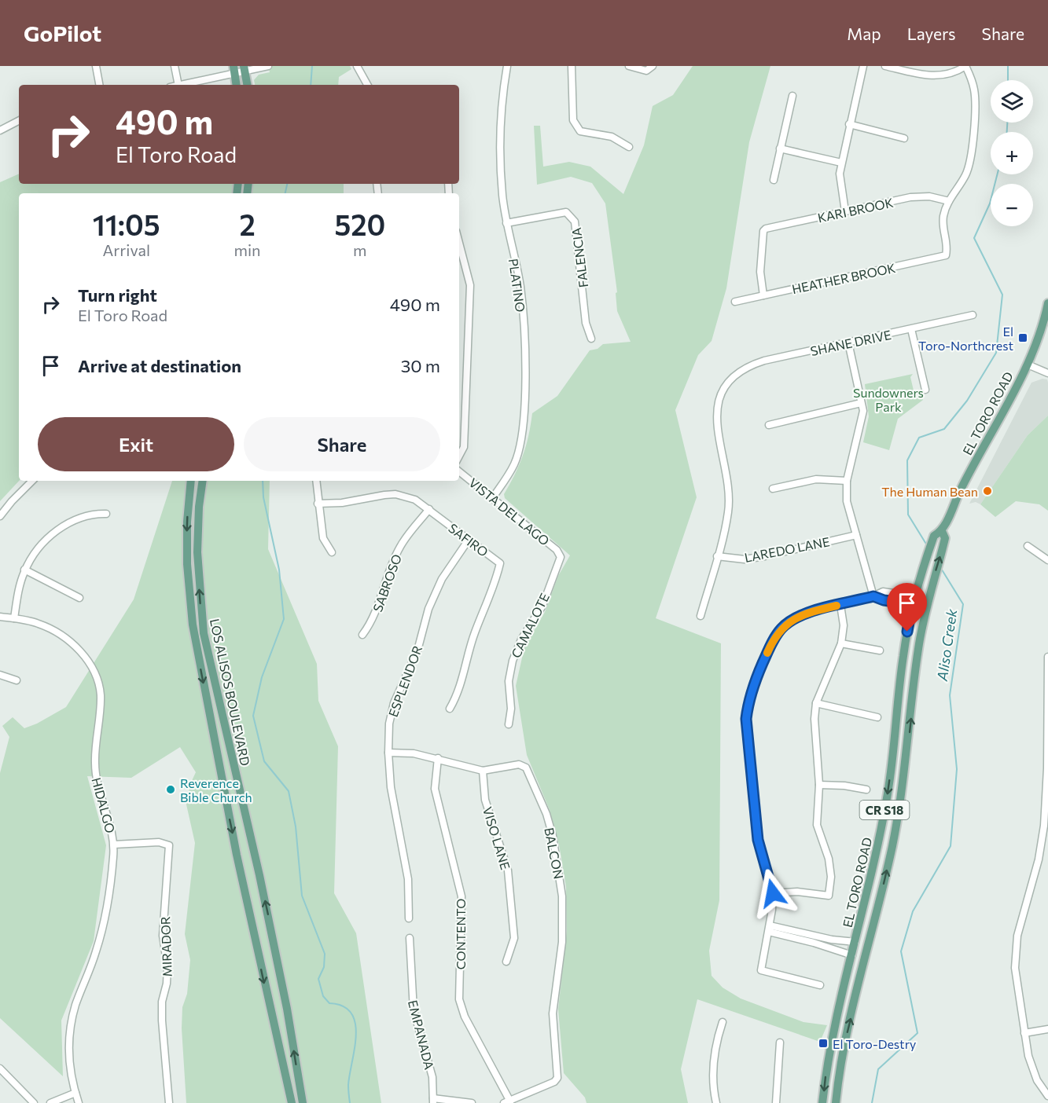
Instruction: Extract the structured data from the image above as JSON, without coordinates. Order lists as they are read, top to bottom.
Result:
{
  "streets": {
    "main road": ["EL TORO ROAD", "LOS ALISOS BOULEVARD", "CR S18"],
    "street": [
      "KARI BROOK",
      "FALENCIA",
      "HEATHER BROOK",
      "PLATINO",
      "SHANE DRIVE",
      "VISTA DEL LAGO",
      "SAFIRO",
      "LAREDO LANE",
      "SABROSO",
      "CAMALOTE",
      "ESPLENDOR",
      "HIDALGO",
      "VISO LANE",
      "BALCON",
      "CONTENTO",
      "MIRADOR",
      "EMPANADA"
    ]
  },
  "crossings": [
    ["KARI BROOK", "HEATHER BROOK"],
    ["FALENCIA", "PLATINO"],
    ["PLATINO", "VISTA DEL LAGO"],
    ["SHANE DRIVE", "LAREDO LANE"],
    ["VISTA DEL LAGO", "CAMALOTE"],
    ["SAFIRO", "SABROSO"],
    ["SAFIRO", "ESPLENDOR"],
    ["ESPLENDOR", "BALCON"],
    ["HIDALGO", "MIRADOR"],
    ["VISO LANE", "BALCON"],
    ["BALCON", "CONTENTO"]
  ],
  "water": ["Aliso Creek"],
  "parks": ["Sundowners Park"],
  "places": {
    "transit": ["El Toro-Northcrest", "El Toro-Destry"],
    "other": ["The Human Bean", "Reverence Bible Church"]
  },
  "page": {
    "header": "GoPilot",
    "nav": ["Map", "Layers", "Share"],
    "map_buttons": ["+", "−"],
    "turn": ["490 m", "El Toro Road"],
    "eta": [
      "11:05",
      "Arrival",
      "2",
      "min",
      "520",
      "m"
    ],
    "list": [
      {
        "name": "Turn right",
        "note": "El Toro Road",
        "value": "490 m"
      },
      {
        "name": "Arrive at destination",
        "value": "30 m"
      }
    ],
    "buttons": ["Exit", "Share"]
  }
}
